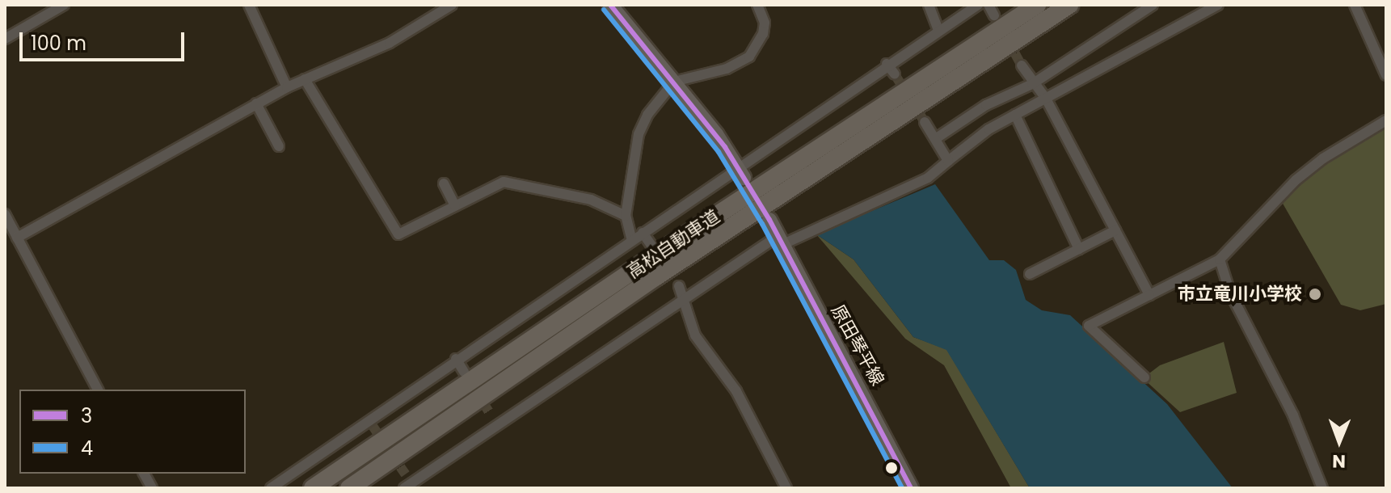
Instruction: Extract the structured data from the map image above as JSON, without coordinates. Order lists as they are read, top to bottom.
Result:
{
  "streets": {
    "highway": ["高松自動車道"],
    "main road": ["原田琴平線"]
  },
  "places": ["市立竜川小学校"],
  "lines": ["transit line 3", "transit line 4"],
  "legend": ["3", "4"],
  "scale_bar": "100 m",
  "north": "bottom"
}
